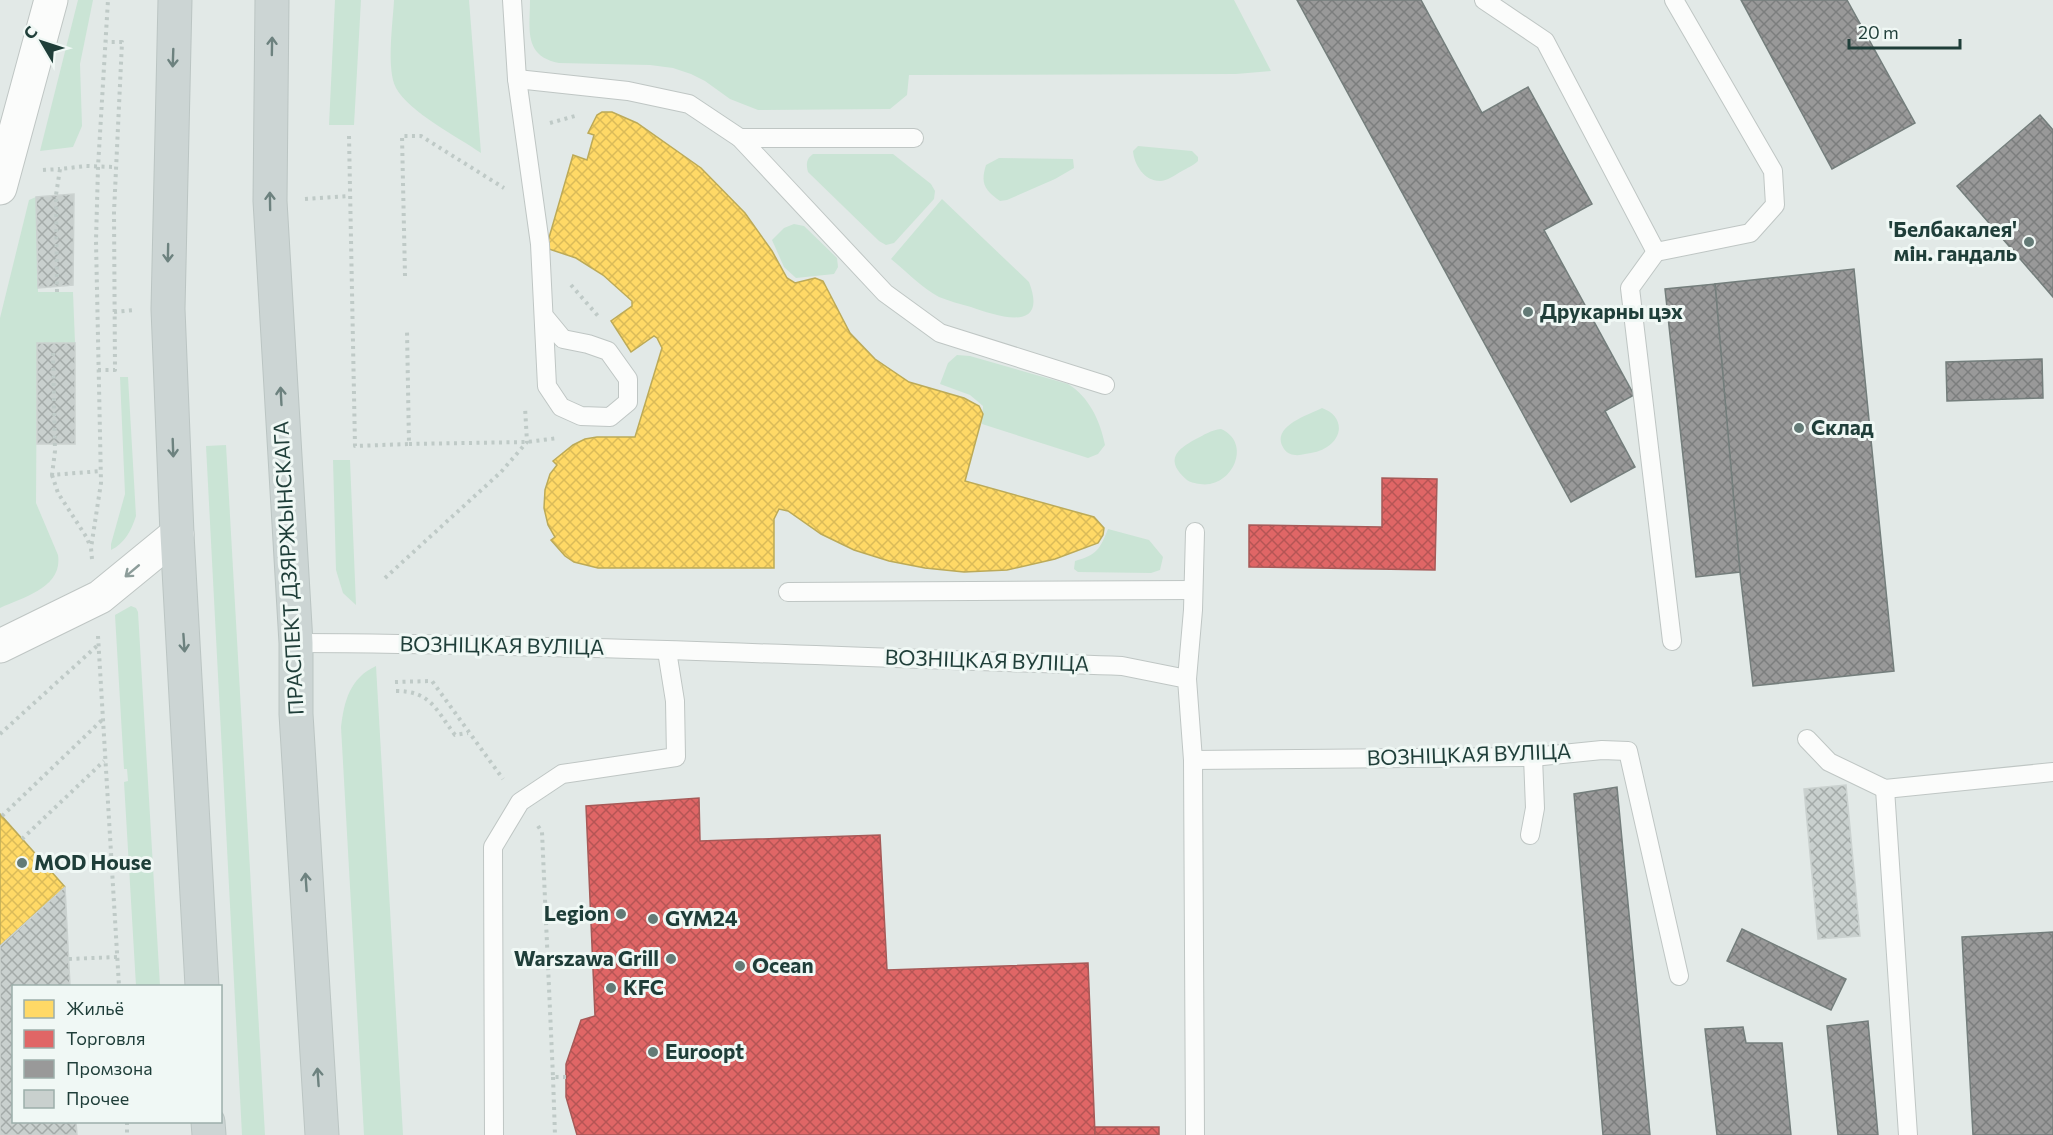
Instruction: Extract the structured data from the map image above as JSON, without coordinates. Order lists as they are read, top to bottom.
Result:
{
  "streets": {
    "main road": ["ПРАСПЕКТ ДЗЯРЖЫНСКАГА"],
    "lane": ["ВОЗНІЦКАЯ ВУЛІЦА"]
  },
  "crossings": [
    ["ПРАСПЕКТ ДЗЯРЖЫНСКАГА", "ВОЗНІЦКАЯ ВУЛІЦА"]
  ],
  "places": [
    "'Белбакалея' мін. гандаль",
    "Друкарны цэх",
    "Склад",
    "MOD House",
    "Legion",
    "GYM24",
    "Warszawa Grill",
    "Ocean",
    "KFC",
    "Euroopt"
  ],
  "legend": [
    "Жильё",
    "Торговля",
    "Промзона",
    "Прочее"
  ],
  "scale_bar": "20 m",
  "north": "top left"
}
